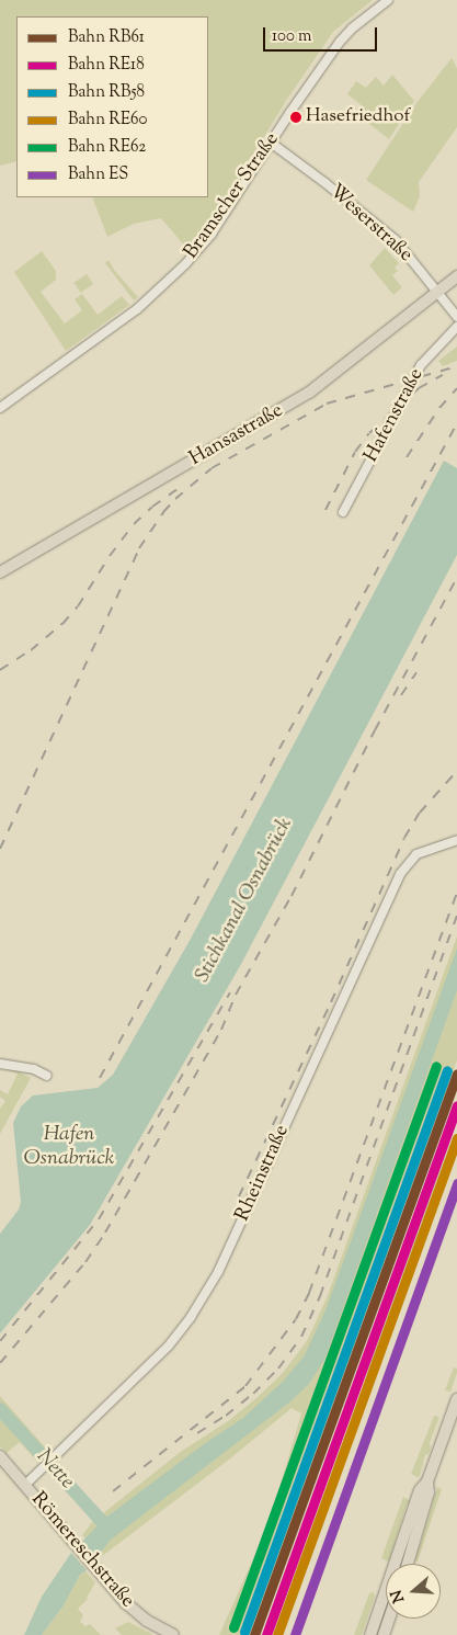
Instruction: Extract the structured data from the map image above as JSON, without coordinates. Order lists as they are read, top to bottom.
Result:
{
  "streets": {
    "main road": ["Hansastraße", "Römereschstraße"],
    "street": [
      "Bramscher Straße",
      "Weserstraße",
      "Hafenstraße",
      "Rheinstraße"
    ]
  },
  "crossings": [
    ["Bramscher Straße", "Weserstraße"],
    ["Weserstraße", "Hansastraße"],
    ["Rheinstraße", "Römereschstraße"]
  ],
  "water": ["Stichkanal Osnabrück", "Hafen Osnabrück", "Nette"],
  "places": ["Hasefriedhof"],
  "lines": [
    "rail line RE62",
    "rail line RB58",
    "rail line RB61",
    "rail line RE18",
    "rail line RE60",
    "rail line ES"
  ],
  "legend": [
    "Bahn RB61",
    "Bahn RE18",
    "Bahn RB58",
    "Bahn RE60",
    "Bahn RE62",
    "Bahn ES"
  ],
  "scale_bar": "100 m",
  "north": "left"
}
